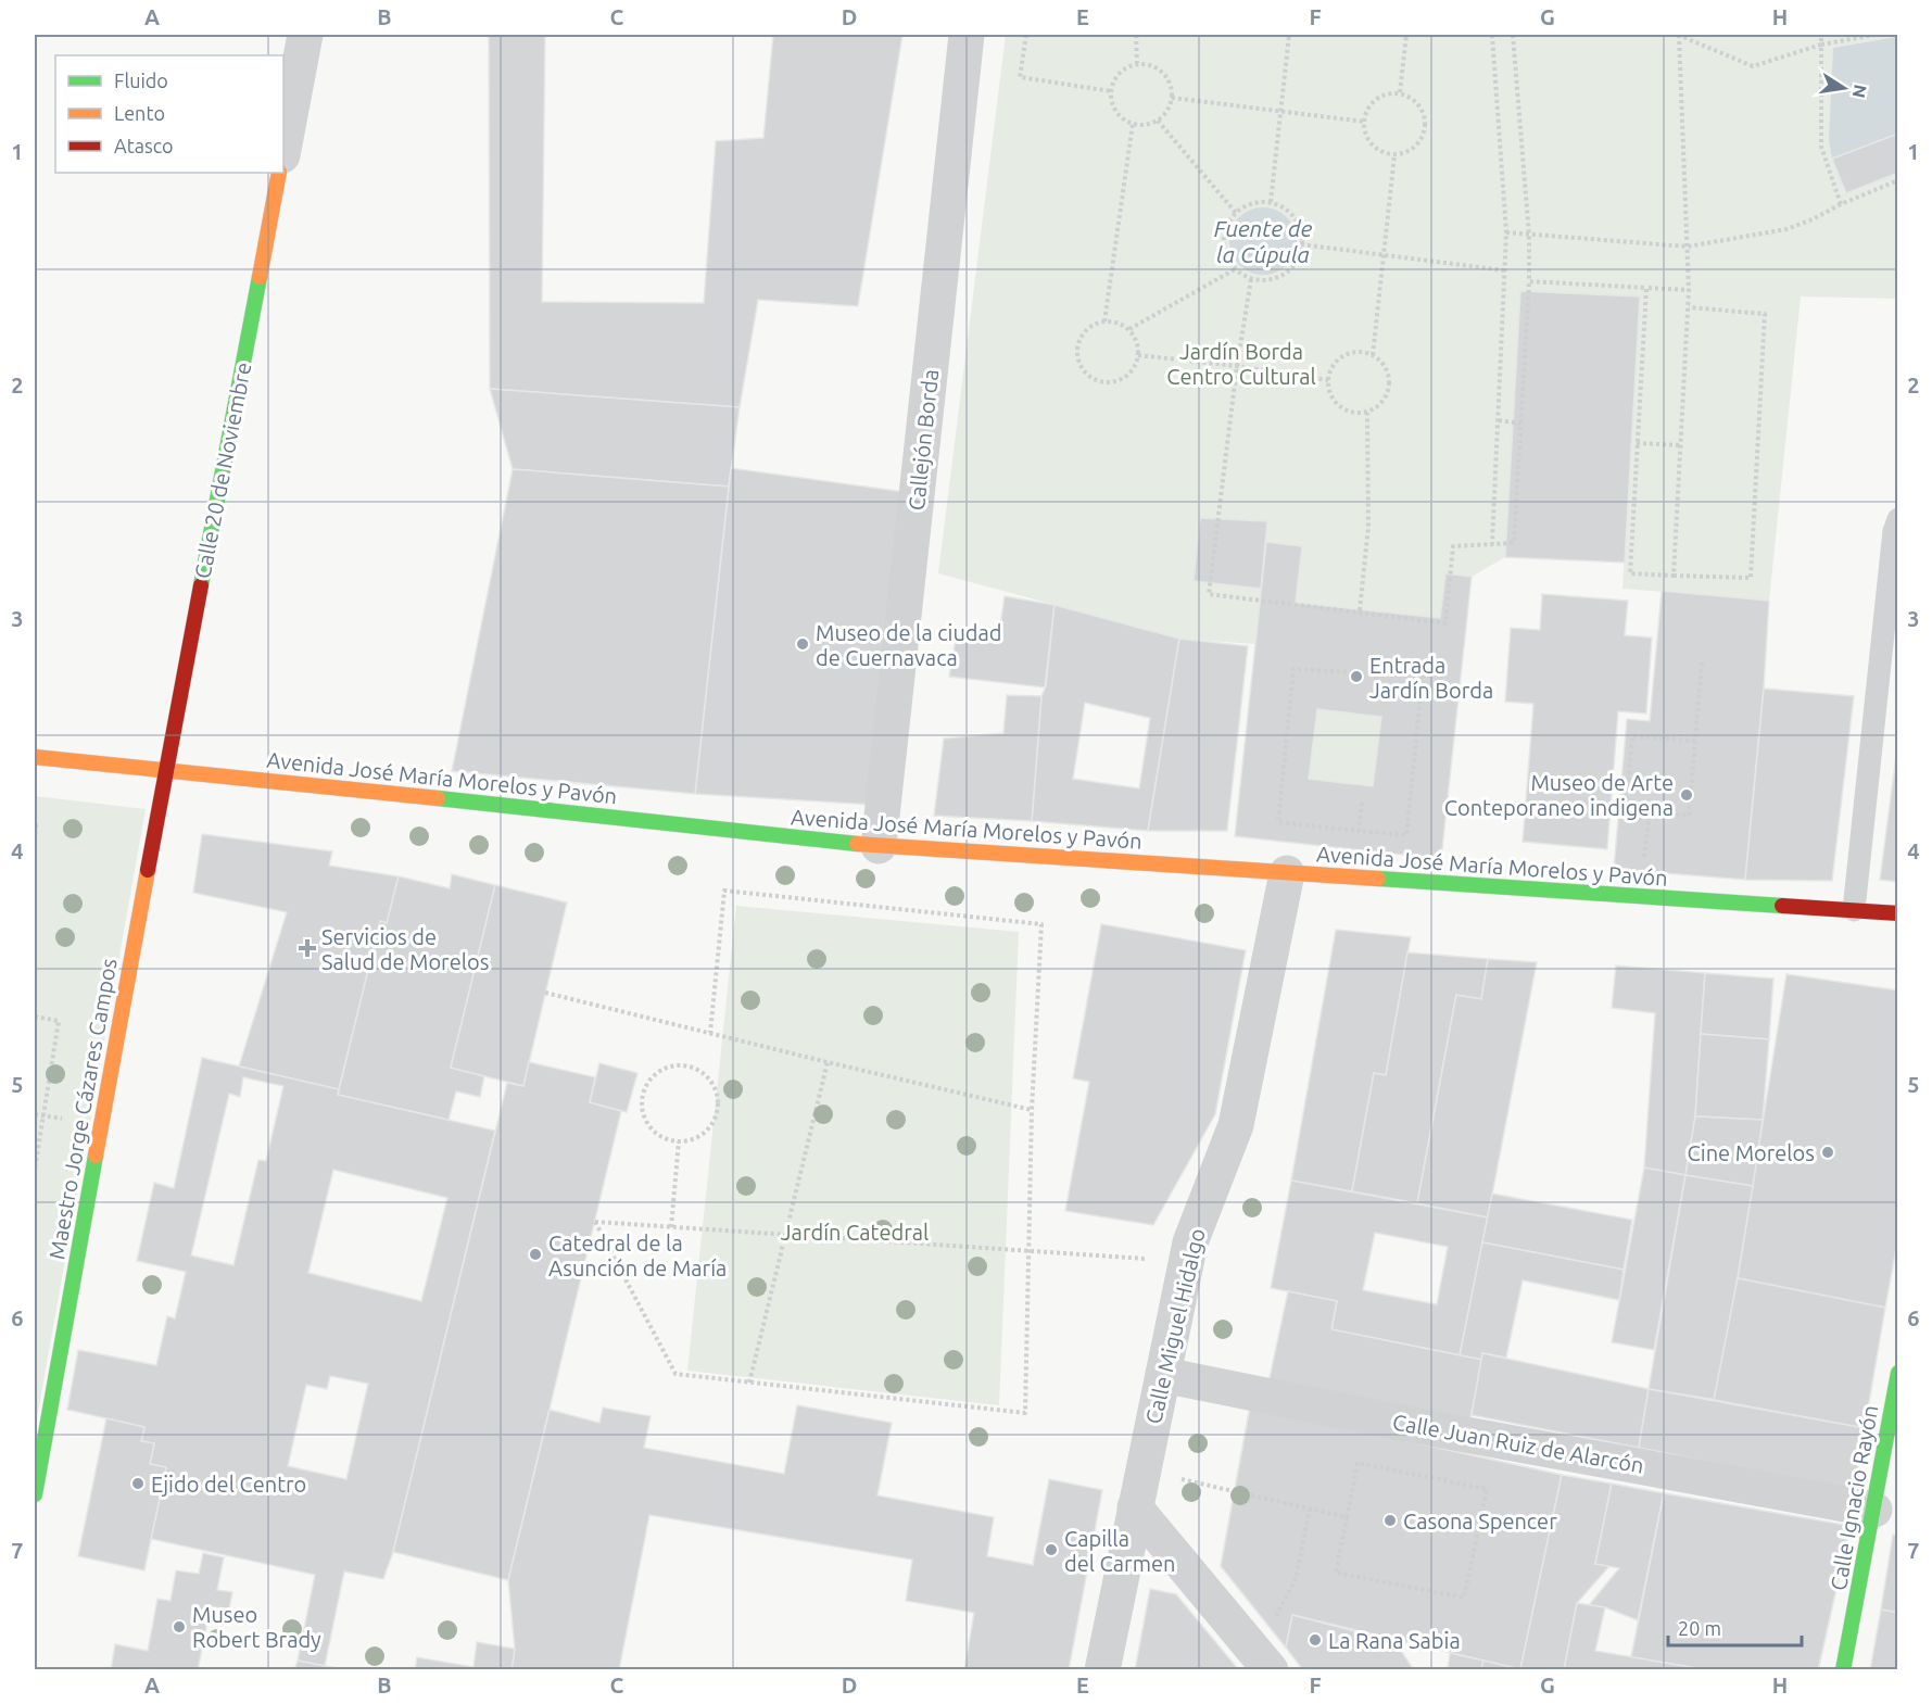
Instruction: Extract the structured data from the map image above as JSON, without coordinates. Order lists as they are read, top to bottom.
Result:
{
  "streets": {
    "main road": [
      "Calle 20 de Noviembre",
      "Avenida José María Morelos y Pavón",
      "Maestro Jorge Cázares Campos",
      "Calle Ignacio Rayón"
    ],
    "street": ["Callejón Borda", "Calle Miguel Hidalgo", "Calle Juan Ruiz de Alarcón"]
  },
  "crossings": [
    ["Callejón Borda", "Avenida José María Morelos y Pavón"],
    ["Calle 20 de Noviembre", "Avenida José María Morelos y Pavón"],
    ["Calle 20 de Noviembre", "Maestro Jorge Cázares Campos"],
    ["Avenida José María Morelos y Pavón", "Maestro Jorge Cázares Campos"],
    ["Avenida José María Morelos y Pavón", "Calle Miguel Hidalgo"],
    ["Calle Miguel Hidalgo", "Calle Juan Ruiz de Alarcón"],
    ["Calle Juan Ruiz de Alarcón", "Calle Ignacio Rayón"]
  ],
  "water": ["Fuente de la Cúpula"],
  "parks": ["Jardín Borda Centro Cultural", "Jardín Catedral"],
  "places": {
    "other": [
      "Museo de la ciudad de Cuernavaca",
      "Entrada Jardín Borda",
      "Museo de Arte Conteporaneo indigena",
      "Cine Morelos",
      "Catedral de la Asunción de María",
      "Ejido del Centro",
      "Casona Spencer",
      "Capilla del Carmen",
      "Museo Robert Brady",
      "La Rana Sabia"
    ],
    "health": ["Servicios de Salud de Morelos"]
  },
  "legend": ["Fluido", "Lento", "Atasco"],
  "scale_bar": "20 m",
  "north": "right",
  "grid": {
    "columns": [
      "A",
      "B",
      "C",
      "D",
      "E",
      "F",
      "G",
      "H"
    ],
    "rows": [
      "1",
      "2",
      "3",
      "4",
      "5",
      "6",
      "7"
    ]
  }
}
